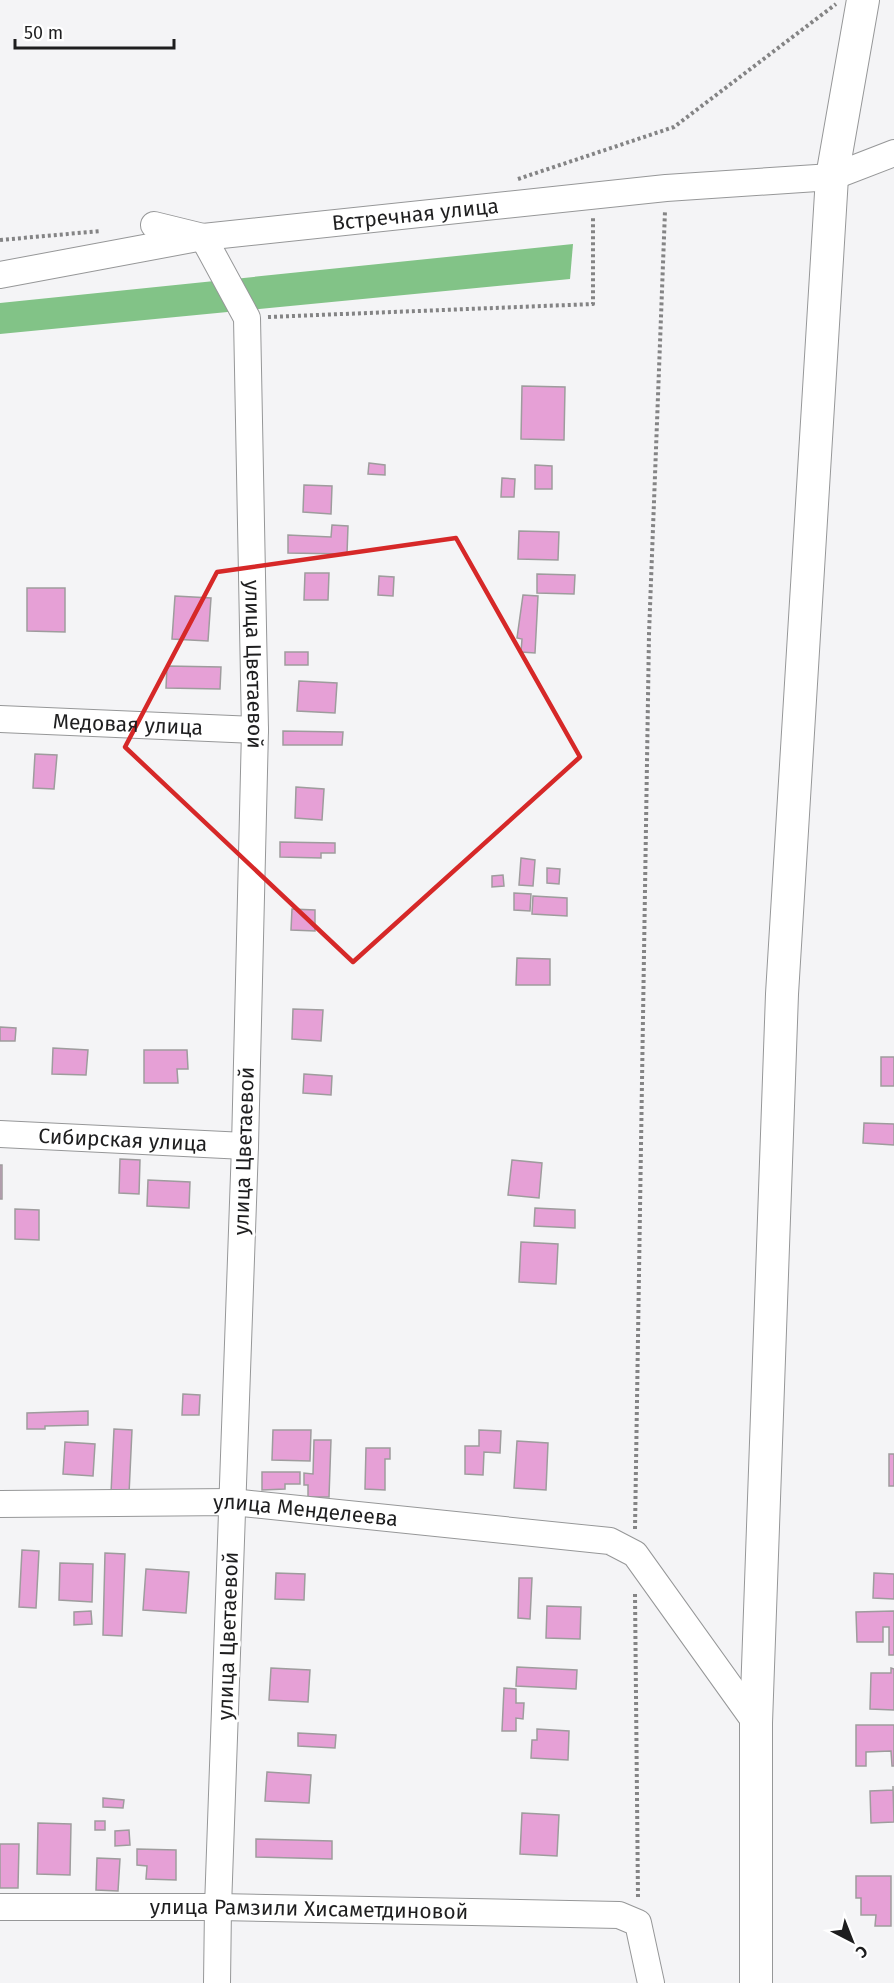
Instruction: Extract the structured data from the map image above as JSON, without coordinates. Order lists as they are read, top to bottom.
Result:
{
  "streets": {
    "street": [
      "Встречная улица",
      "улица Цветаевой",
      "Медовая улица",
      "Сибирская улица",
      "улица Менделеева",
      "улица Рамзили Хисаметдиновой"
    ]
  },
  "crossings": [
    ["улица Цветаевой", "Медовая улица"],
    ["улица Цветаевой", "Сибирская улица"],
    ["улица Цветаевой", "улица Менделеева"],
    ["улица Цветаевой", "улица Рамзили Хисаметдиновой"]
  ],
  "scale_bar": "50 m",
  "north": "bottom right"
}
